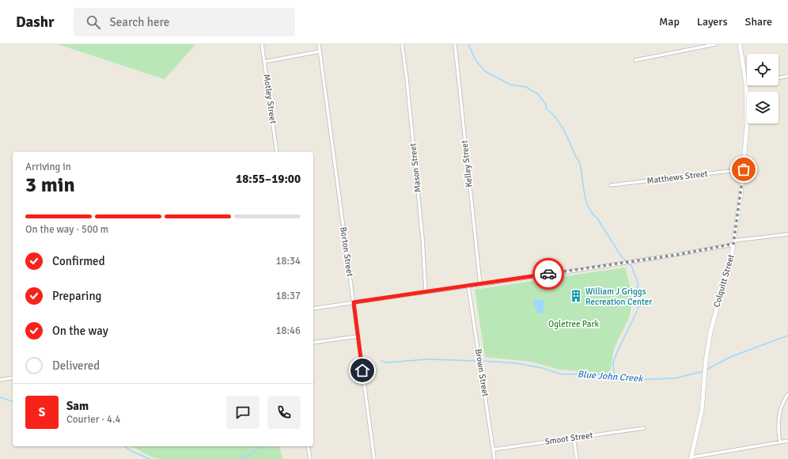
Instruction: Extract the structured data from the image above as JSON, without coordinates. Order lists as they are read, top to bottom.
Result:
{
  "streets": {
    "street": [
      "Motley Street",
      "Kelley Street",
      "Mason Street",
      "Matthews Street",
      "Borton Street",
      "Colquitt Street",
      "Brown Street",
      "Smoot Street"
    ]
  },
  "crossings": [
    ["Matthews Street", "Colquitt Street"],
    ["Brown Street", "Smoot Street"]
  ],
  "water": ["Blue John Creek"],
  "parks": ["Ogletree Park"],
  "places": {
    "building": ["William J Griggs Recreation Center"]
  },
  "page": {
    "header": "Dashr",
    "search": "Search here",
    "nav": ["Map", "Layers", "Share"],
    "heading": ["3 min", "Arriving in", "18:55–19:00"],
    "panel": ["Sam", "Courier · 4.4"],
    "bar": "On the way · 500 m",
    "list": [
      ["Confirmed", "18:34"],
      ["Preparing", "18:37"],
      ["On the way", "18:46"],
      "Delivered"
    ],
    "round": "S"
  }
}
